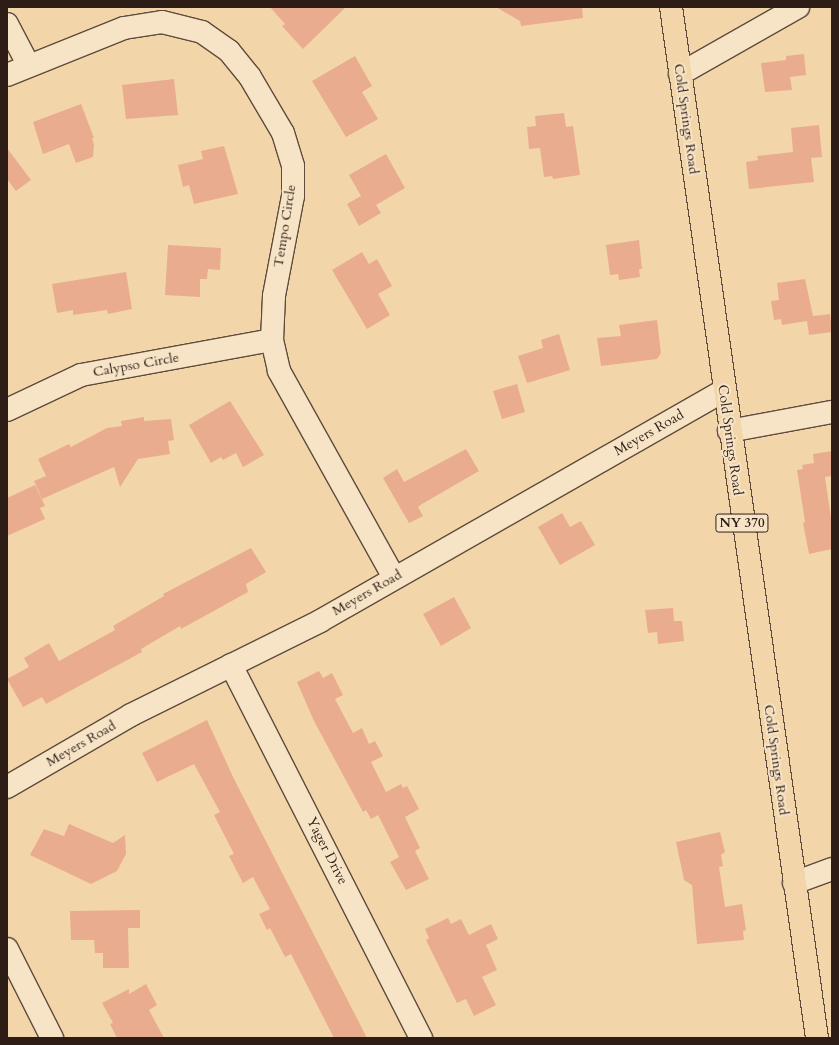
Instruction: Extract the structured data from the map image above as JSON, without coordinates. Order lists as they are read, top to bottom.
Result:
{
  "streets": {
    "main road": ["Cold Springs Road", "NY 370"],
    "street": [
      "Tempo Circle",
      "Calypso Circle",
      "Meyers Road",
      "Yager Drive"
    ]
  },
  "crossings": [
    ["Cold Springs Road", "Meyers Road"],
    ["Tempo Circle", "Calypso Circle"],
    ["Tempo Circle", "Meyers Road"],
    ["Meyers Road", "Yager Drive"]
  ]
}
